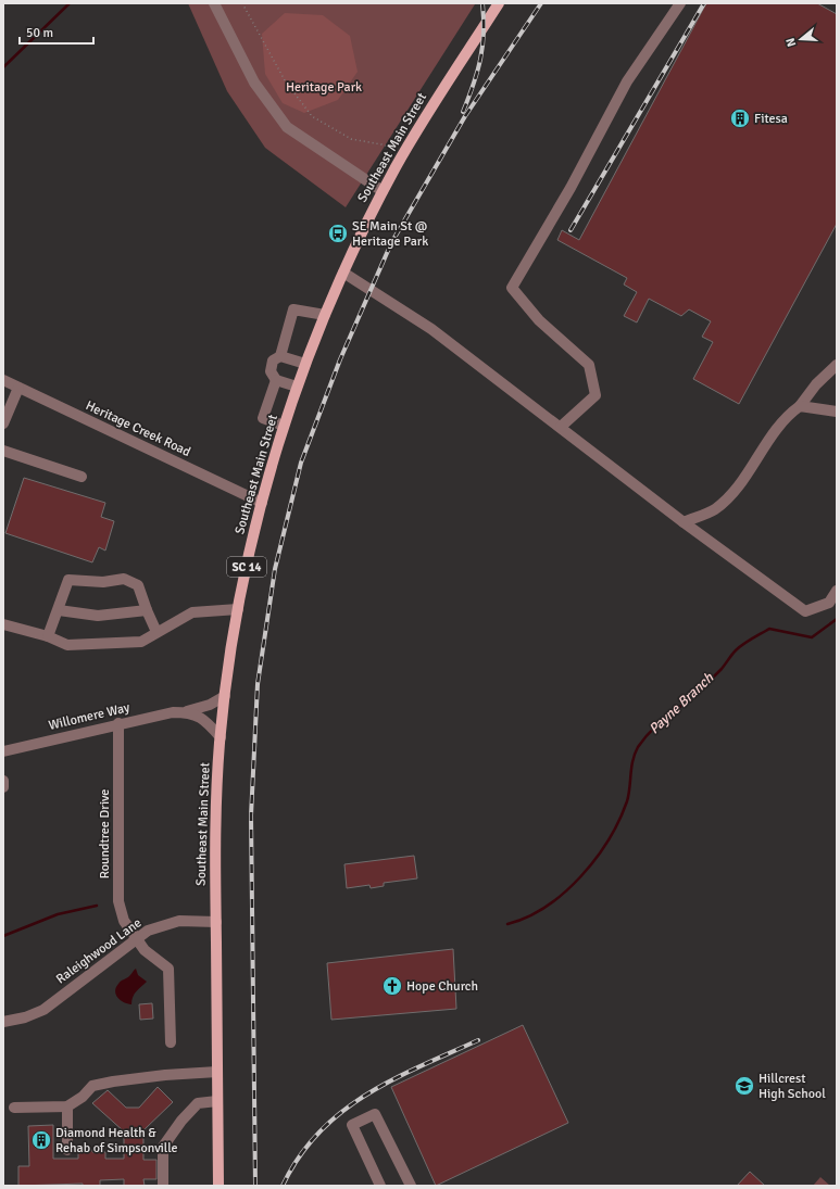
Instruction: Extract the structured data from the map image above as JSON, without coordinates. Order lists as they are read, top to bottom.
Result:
{
  "streets": {
    "main road": ["Southeast Main Street", "SC 14"],
    "street": [
      "Heritage Creek Road",
      "Willomere Way",
      "Roundtree Drive",
      "Raleighwood Lane"
    ]
  },
  "crossings": [
    ["Southeast Main Street", "Heritage Creek Road"],
    ["Southeast Main Street", "Willomere Way"],
    ["Southeast Main Street", "Raleighwood Lane"],
    ["Willomere Way", "Roundtree Drive"],
    ["Roundtree Drive", "Raleighwood Lane"]
  ],
  "water": ["Payne Branch"],
  "parks": ["Heritage Park"],
  "places": {
    "building": ["Fitesa", "Diamond Health & Rehab of Simpsonville"],
    "bus stop": ["SE Main St @ Heritage Park"],
    "church": ["Hope Church"],
    "school or university": ["Hillcrest High School"]
  },
  "scale_bar": "50 m",
  "north": "left"
}
